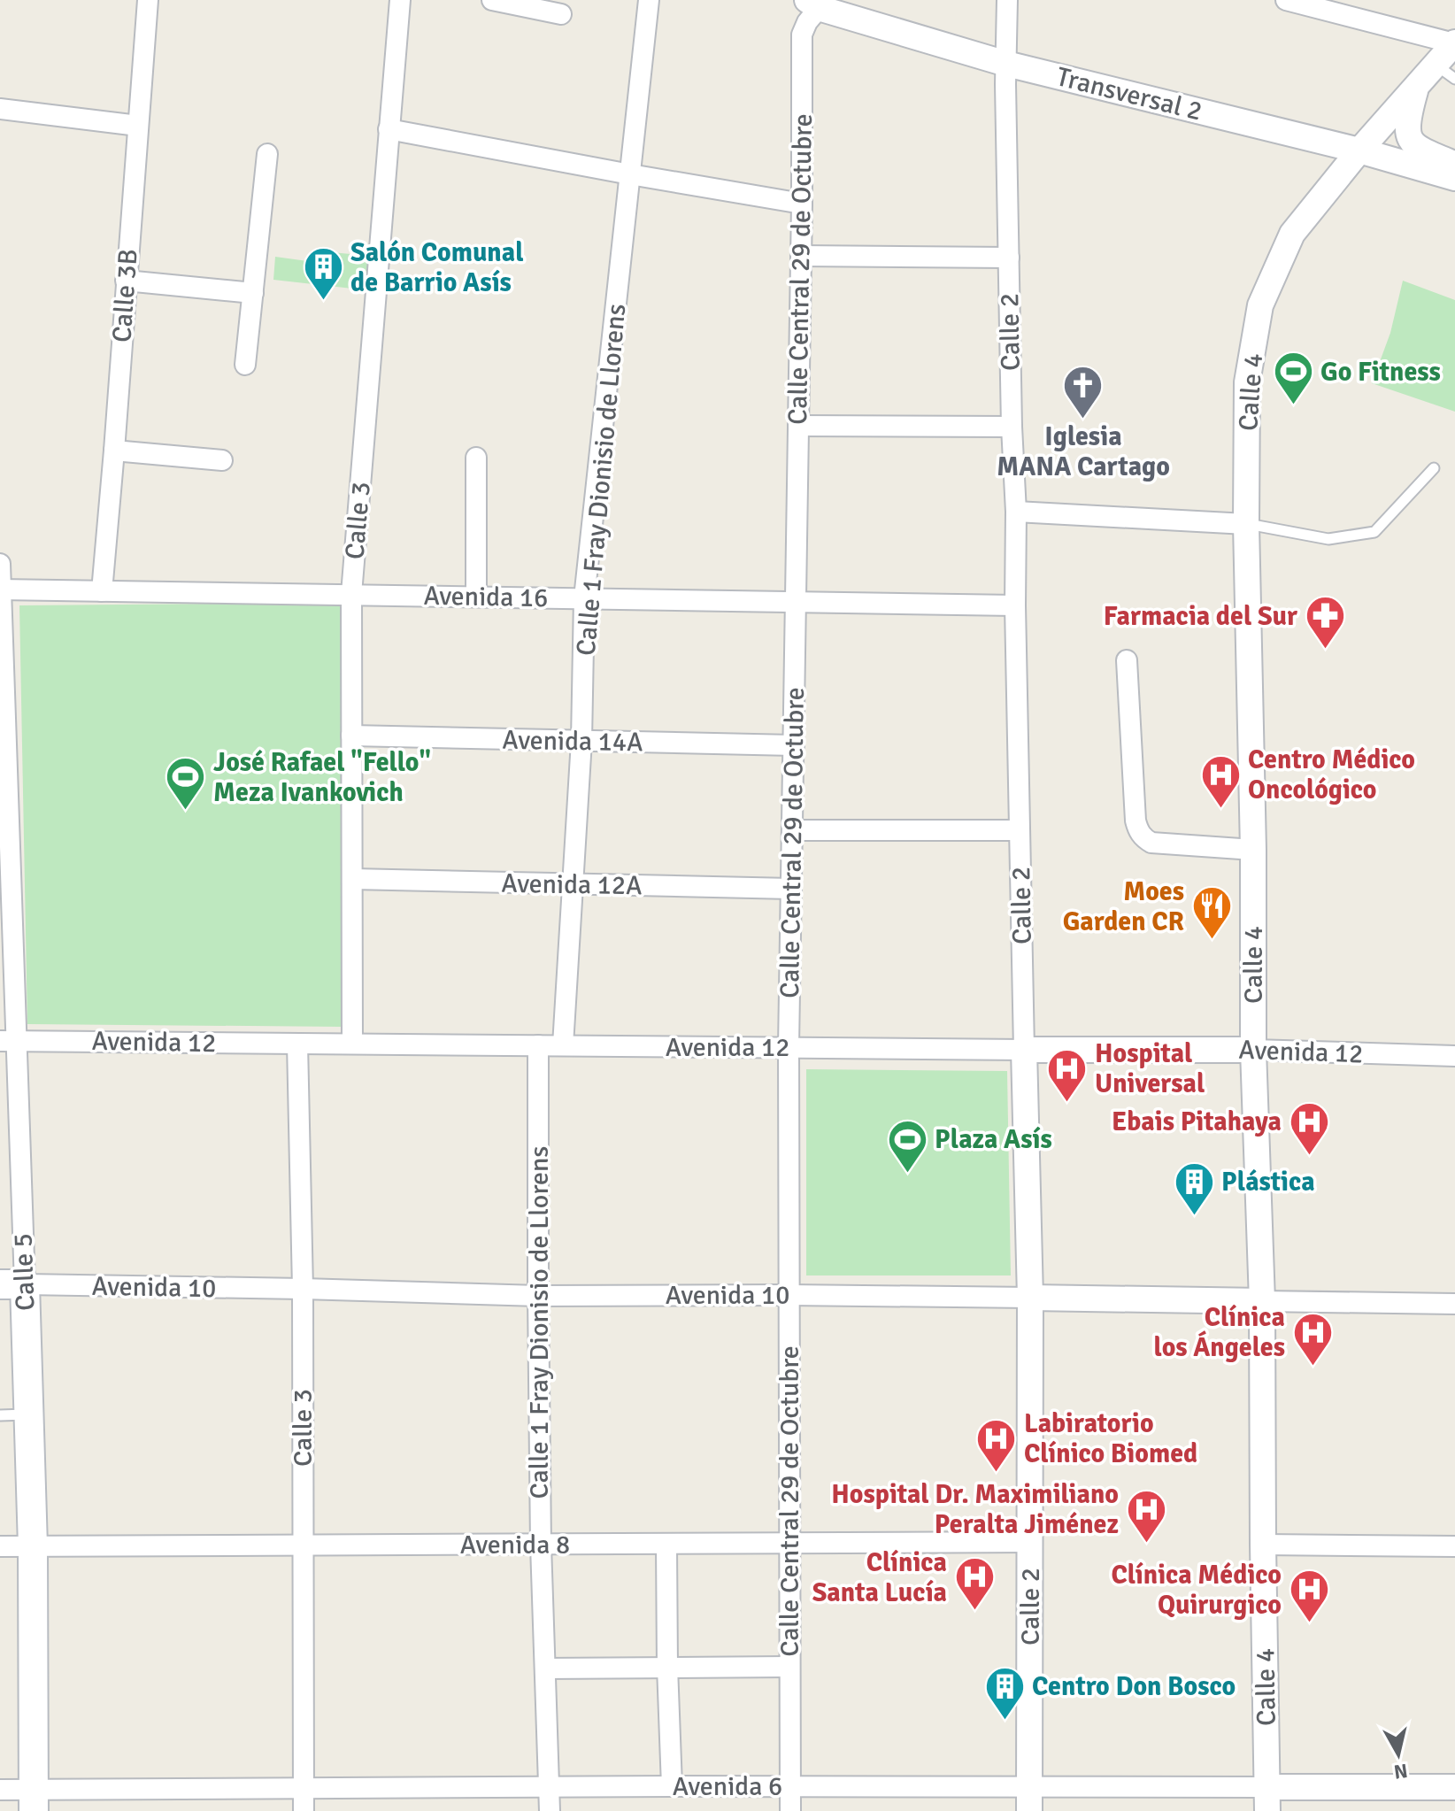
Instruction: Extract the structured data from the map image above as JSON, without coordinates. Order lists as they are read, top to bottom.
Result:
{
  "streets": {
    "main road": ["Calle 5"],
    "street": [
      "Transversal 2",
      "Calle Central 29 de Octubre",
      "Calle 3B",
      "Calle 2",
      "Calle 4",
      "Calle 1 Fray Dionisio de Llorens",
      "Calle 3",
      "Avenida 16",
      "Avenida 14A",
      "Avenida 12A",
      "Avenida 12",
      "Avenida 10",
      "Avenida 8",
      "Avenida 6"
    ]
  },
  "crossings": [
    ["Transversal 2", "Calle Central 29 de Octubre"],
    ["Transversal 2", "Calle 2"],
    ["Transversal 2", "Calle 4"],
    ["Calle Central 29 de Octubre", "Avenida 16"],
    ["Calle Central 29 de Octubre", "Avenida 14A"],
    ["Calle Central 29 de Octubre", "Avenida 12A"],
    ["Calle Central 29 de Octubre", "Avenida 12"],
    ["Calle Central 29 de Octubre", "Avenida 10"],
    ["Calle Central 29 de Octubre", "Avenida 8"],
    ["Calle Central 29 de Octubre", "Avenida 6"],
    ["Calle 3B", "Avenida 16"],
    ["Calle 2", "Avenida 16"],
    ["Calle 2", "Avenida 12"],
    ["Calle 2", "Avenida 10"],
    ["Calle 2", "Avenida 8"],
    ["Calle 2", "Avenida 6"],
    ["Calle 4", "Avenida 12"],
    ["Calle 4", "Avenida 10"],
    ["Calle 4", "Avenida 6"],
    ["Calle 1 Fray Dionisio de Llorens", "Avenida 16"],
    ["Calle 1 Fray Dionisio de Llorens", "Avenida 14A"],
    ["Calle 1 Fray Dionisio de Llorens", "Avenida 12A"],
    ["Calle 1 Fray Dionisio de Llorens", "Avenida 12"],
    ["Calle 1 Fray Dionisio de Llorens", "Avenida 10"],
    ["Calle 1 Fray Dionisio de Llorens", "Avenida 8"],
    ["Calle 1 Fray Dionisio de Llorens", "Avenida 6"],
    ["Calle 3", "Avenida 16"],
    ["Calle 3", "Avenida 14A"],
    ["Calle 3", "Avenida 12A"],
    ["Calle 3", "Avenida 12"],
    ["Calle 3", "Avenida 10"],
    ["Calle 3", "Avenida 8"],
    ["Calle 3", "Avenida 6"],
    ["Avenida 16", "Calle 5"],
    ["Avenida 12", "Calle 5"],
    ["Calle 5", "Avenida 10"],
    ["Calle 5", "Avenida 8"],
    ["Calle 5", "Avenida 6"]
  ],
  "places": {
    "building": ["Salón Comunal de Barrio Asís", "Plástica", "Centro Don Bosco"],
    "sports": ["Go Fitness", "José Rafael \"Fello\" Meza Ivankovich", "Plaza Asís"],
    "church": ["Iglesia MANA Cartago"],
    "pharmacy": ["Farmacia del Sur"],
    "hospital": [
      "Centro Médico Oncológico",
      "Hospital Universal",
      "Ebais Pitahaya",
      "Clínica los Ángeles",
      "Labiratorio Clínico Biomed",
      "Hospital Dr. Maximiliano Peralta Jiménez",
      "Clínica Santa Lucía",
      "Clínica Médico Quirurgico"
    ],
    "restaurant": ["Moes Garden CR"]
  },
  "north": "bottom"
}
